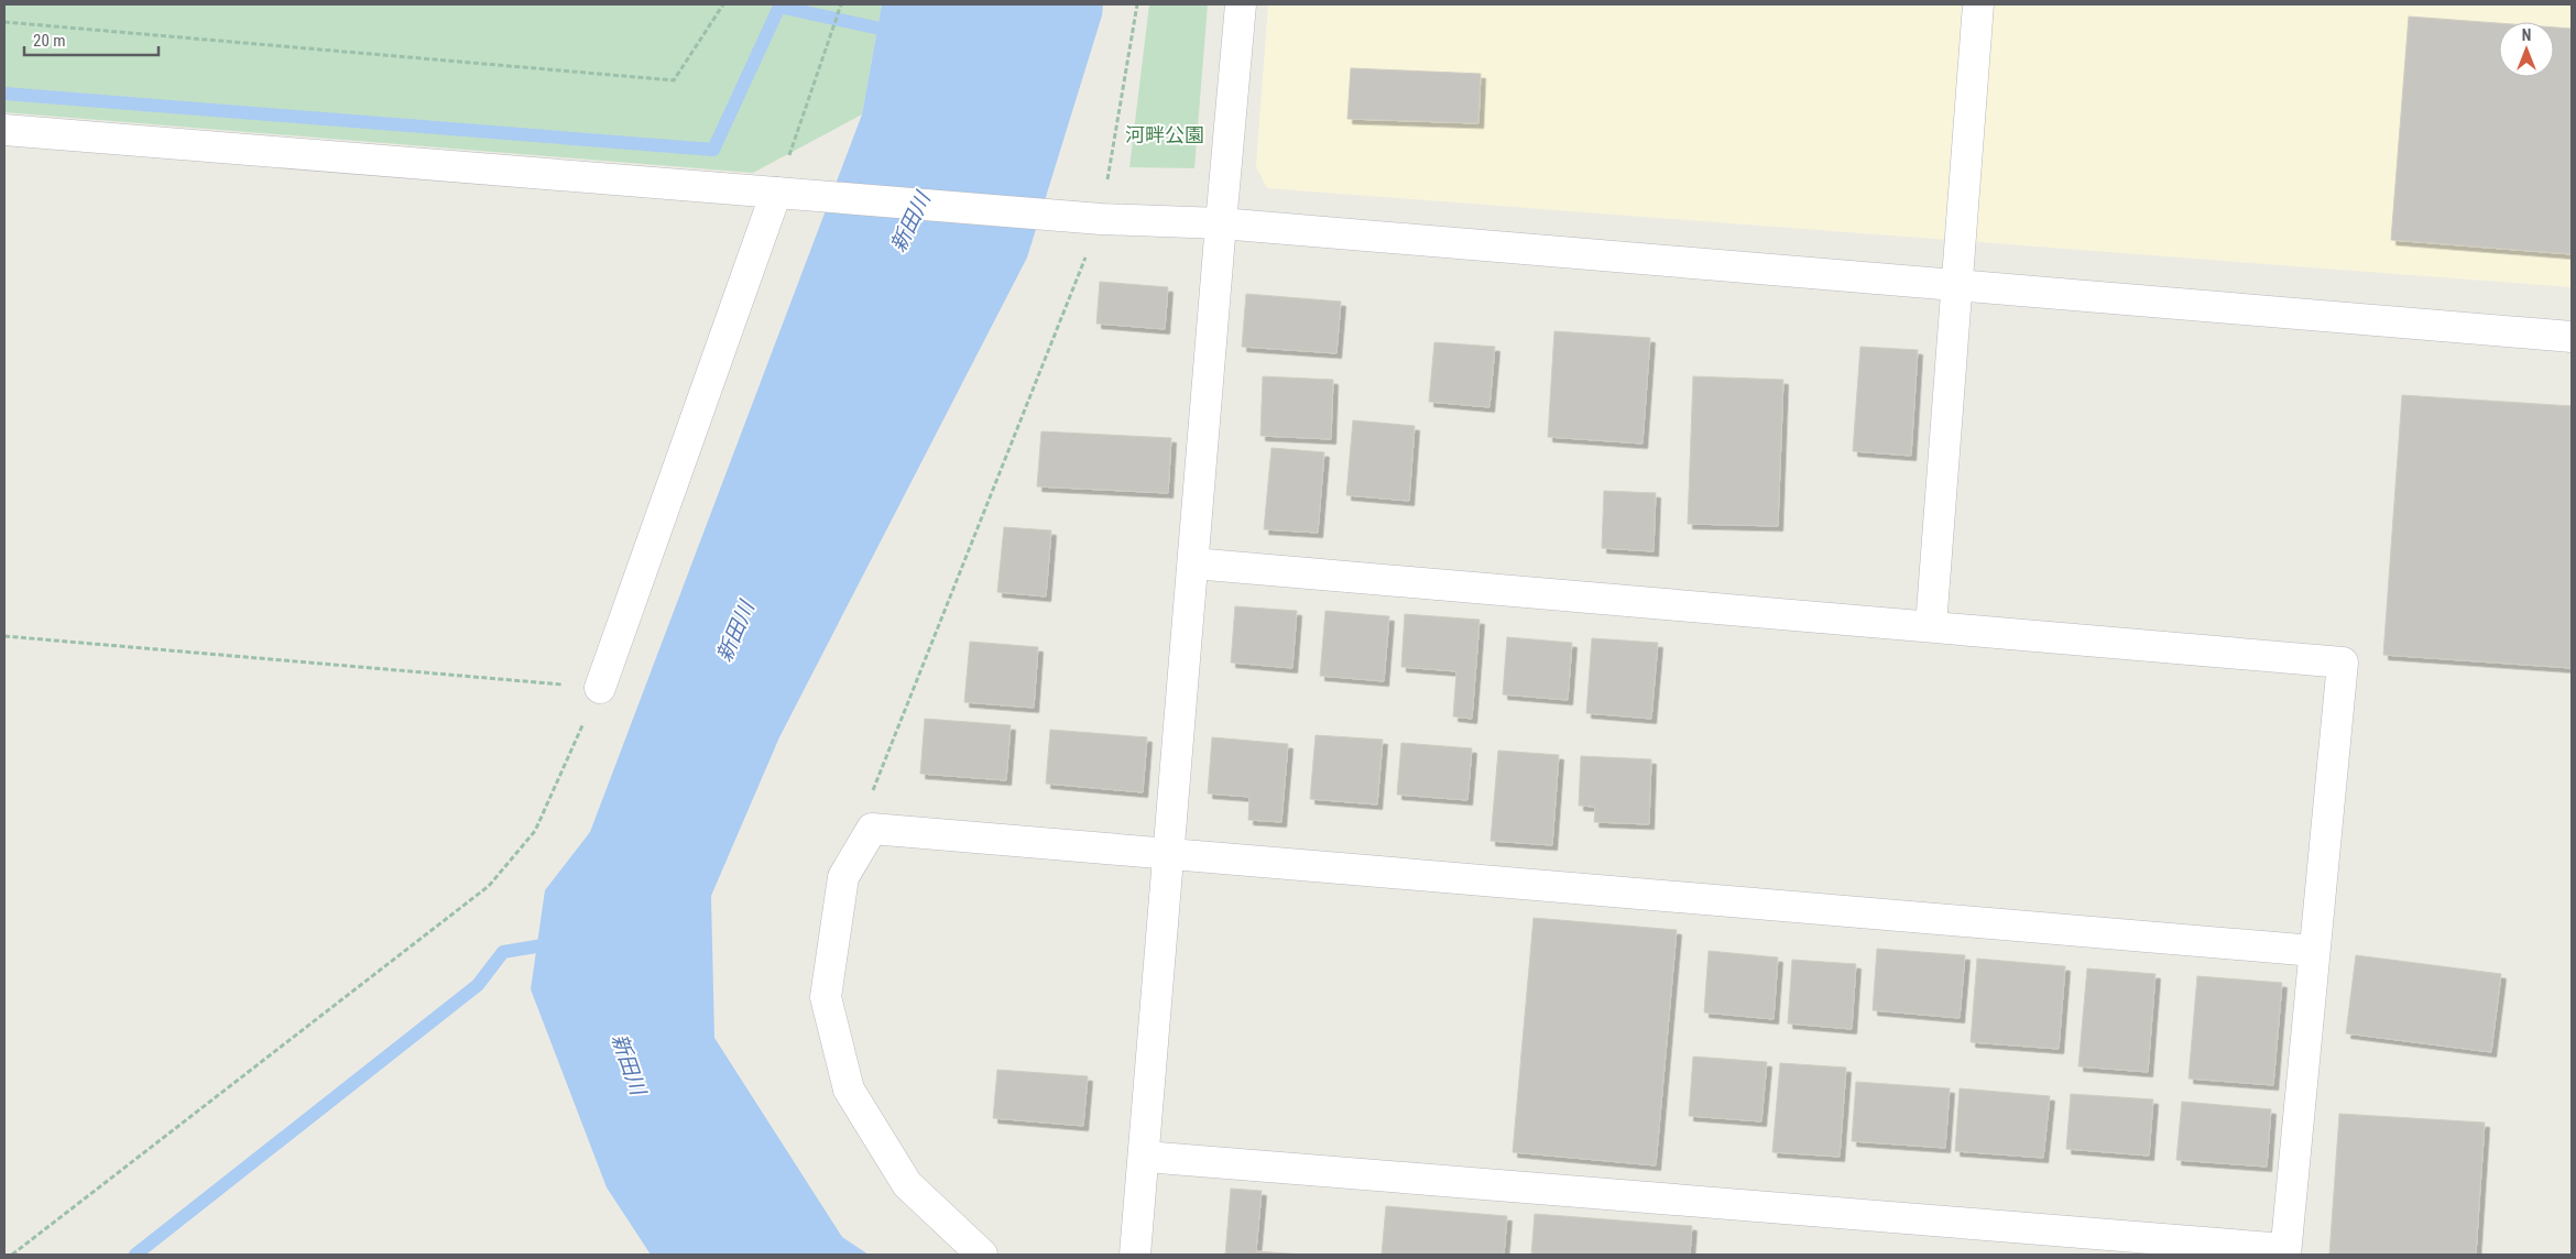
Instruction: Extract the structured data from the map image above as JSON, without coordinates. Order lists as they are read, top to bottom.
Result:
{
  "water": ["新田川"],
  "parks": ["河畔公園"],
  "scale_bar": "20 m",
  "north": "top"
}
